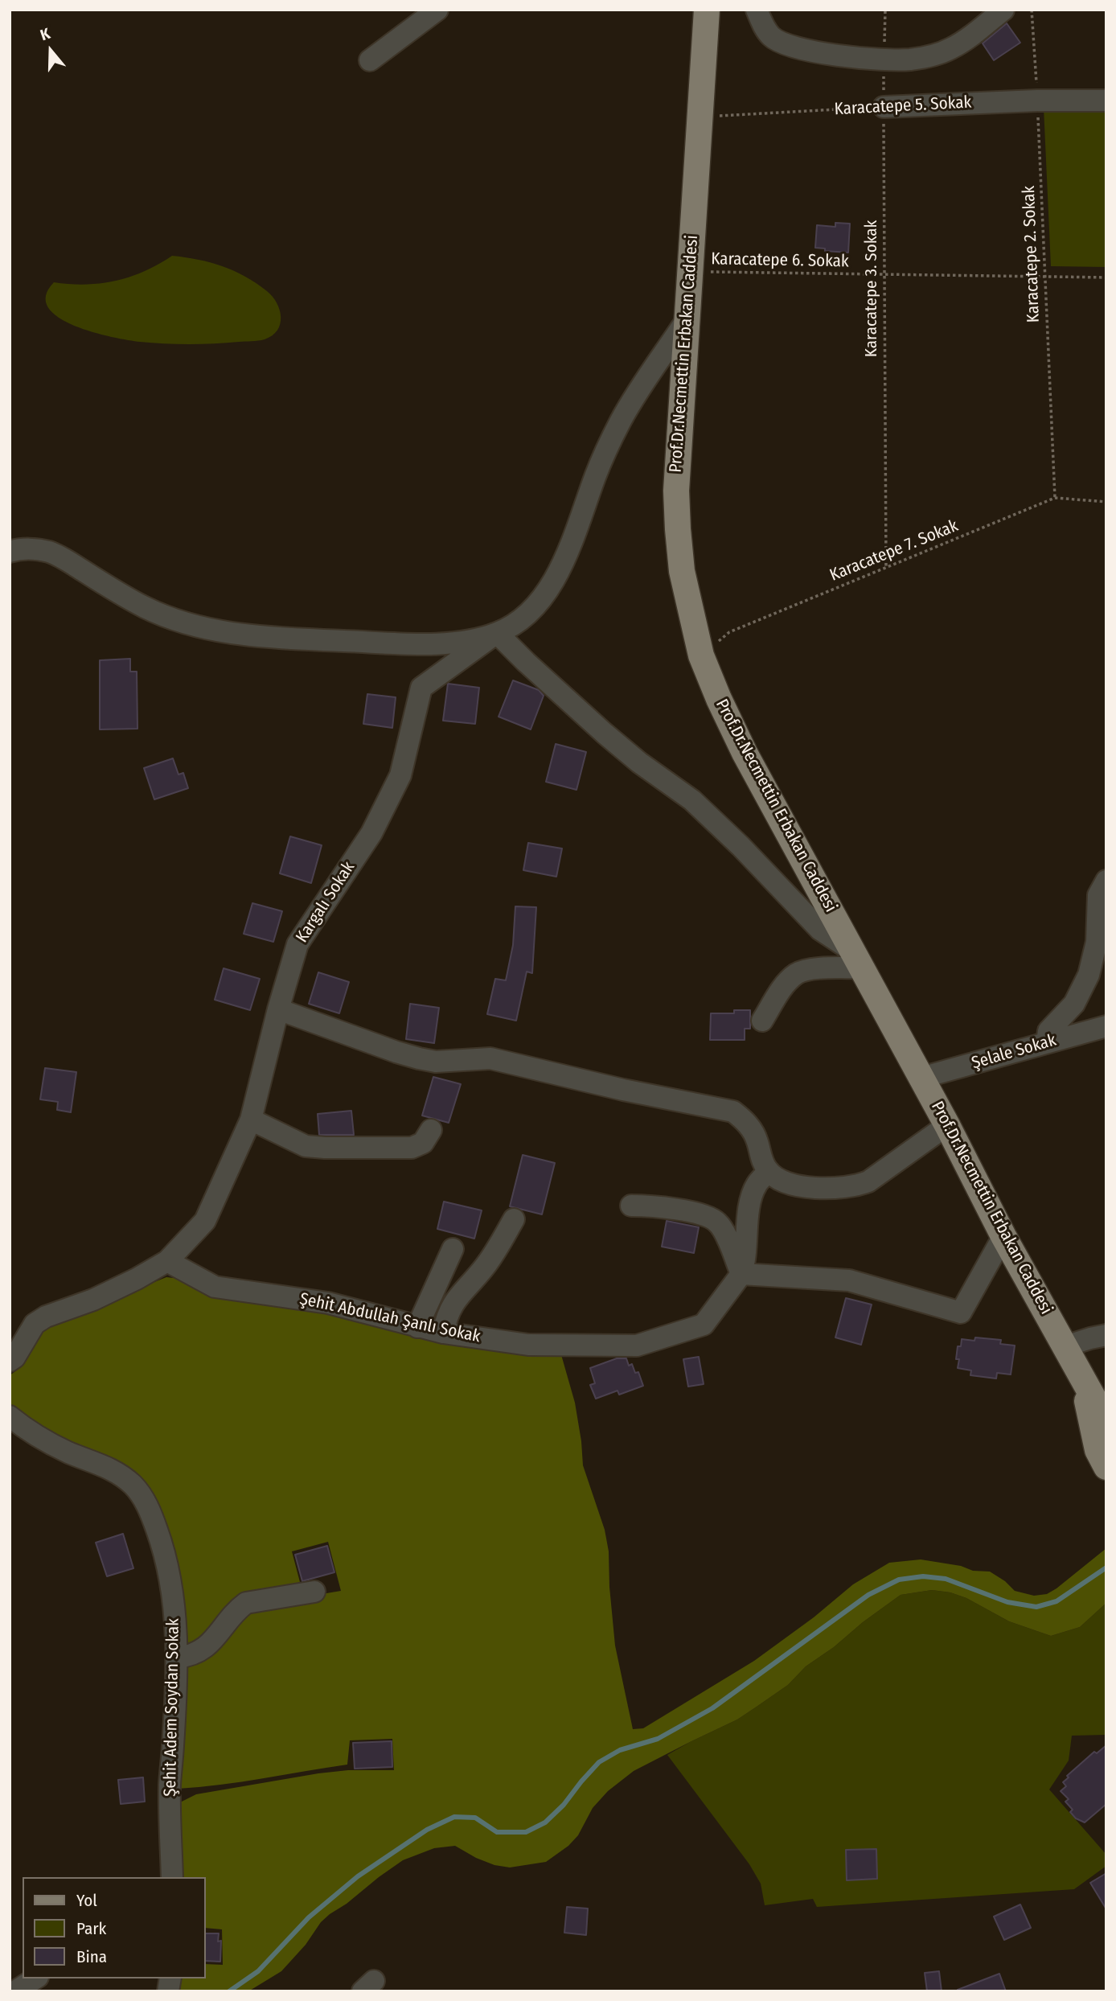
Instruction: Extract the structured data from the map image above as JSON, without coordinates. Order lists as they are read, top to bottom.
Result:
{
  "streets": {
    "main road": ["Prof.Dr.Necmettin Erbakan Caddesi"],
    "street": [
      "Karacatepe 5. Sokak",
      "Kargalı Sokak",
      "Şelale Sokak",
      "Şehit Abdullah Şanlı Sokak",
      "Şehit Adem Soydan Sokak"
    ],
    "path": [
      "Karacatepe 2. Sokak",
      "Karacatepe 6. Sokak",
      "Karacatepe 3. Sokak",
      "Karacatepe 7. Sokak"
    ]
  },
  "crossings": [
    ["Karacatepe 5. Sokak", "Karacatepe 2. Sokak"],
    ["Karacatepe 5. Sokak", "Karacatepe 3. Sokak"],
    ["Karacatepe 5. Sokak", "Prof.Dr.Necmettin Erbakan Caddesi"],
    ["Karacatepe 2. Sokak", "Karacatepe 6. Sokak"],
    ["Karacatepe 2. Sokak", "Karacatepe 7. Sokak"],
    ["Karacatepe 6. Sokak", "Karacatepe 3. Sokak"],
    ["Karacatepe 6. Sokak", "Prof.Dr.Necmettin Erbakan Caddesi"],
    ["Karacatepe 3. Sokak", "Karacatepe 7. Sokak"],
    ["Prof.Dr.Necmettin Erbakan Caddesi", "Karacatepe 7. Sokak"],
    ["Prof.Dr.Necmettin Erbakan Caddesi", "Şelale Sokak"],
    ["Kargalı Sokak", "Şehit Abdullah Şanlı Sokak"]
  ],
  "legend": ["Yol", "Park", "Bina"],
  "north": "top"
}
